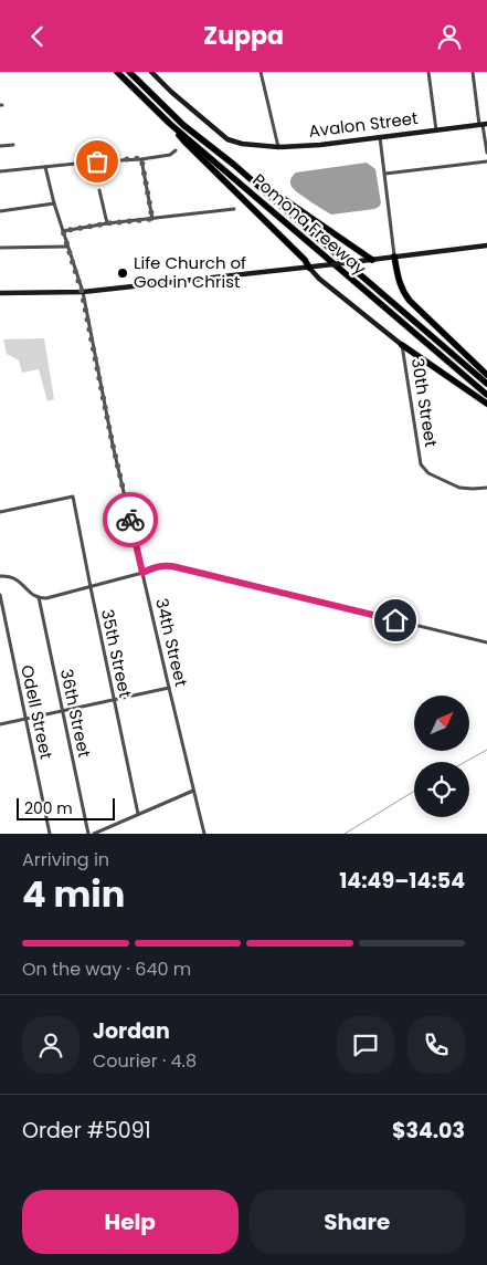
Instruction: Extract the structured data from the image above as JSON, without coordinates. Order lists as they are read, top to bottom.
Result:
{
  "streets": {
    "highway": ["Pomona Freeway"],
    "main road": ["Avalon Street"],
    "street": [
      "30th Street",
      "34th Street",
      "35th Street",
      "Odell Street",
      "36th Street"
    ]
  },
  "places": ["Life Church of God in Christ"],
  "scale_bar": "200 m",
  "north": "top right",
  "page": {
    "header": "Zuppa",
    "scale": "200 m",
    "heading": ["4 min", "Arriving in", "14:49–14:54"],
    "panel": [
      "Jordan",
      "Courier · 4.8",
      "Order #5091",
      "$34.03"
    ],
    "bar": "On the way · 640 m",
    "buttons": ["Help", "Share"]
  }
}
